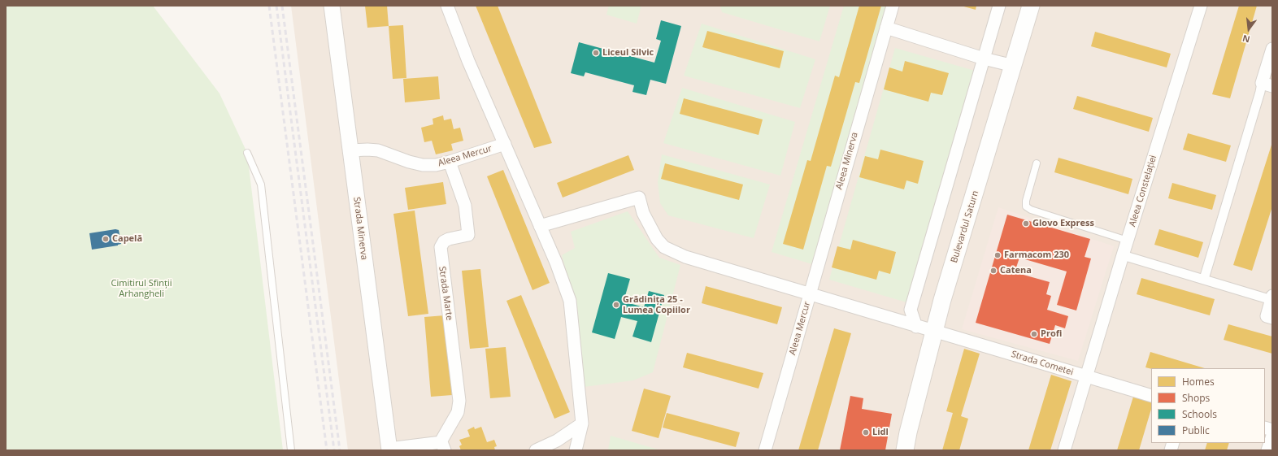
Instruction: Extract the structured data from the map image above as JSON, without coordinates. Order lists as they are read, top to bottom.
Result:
{
  "streets": {
    "main road": ["Bulevardul Saturn"],
    "street": [
      "Aleea Mercur",
      "Aleea Minerva",
      "Aleea Constelației",
      "Strada Minerva",
      "Strada Marte",
      "Strada Cometei"
    ]
  },
  "crossings": [
    ["Aleea Mercur", "Aleea Minerva"],
    ["Aleea Mercur", "Strada Minerva"],
    ["Aleea Mercur", "Strada Marte"],
    ["Aleea Mercur", "Strada Cometei"],
    ["Aleea Constelației", "Strada Cometei"],
    ["Bulevardul Saturn", "Strada Cometei"],
    ["Strada Minerva", "Strada Marte"]
  ],
  "parks": ["Cimitirul Sfinții Arhangheli"],
  "places": [
    "Liceul Silvic",
    "Glovo Express",
    "Capelă",
    "Farmacom 230",
    "Catena",
    "Grădinița 25 - Lumea Copiilor",
    "Profi",
    "Lidl"
  ],
  "legend": [
    "Homes",
    "Shops",
    "Schools",
    "Public"
  ],
  "north": "bottom"
}
